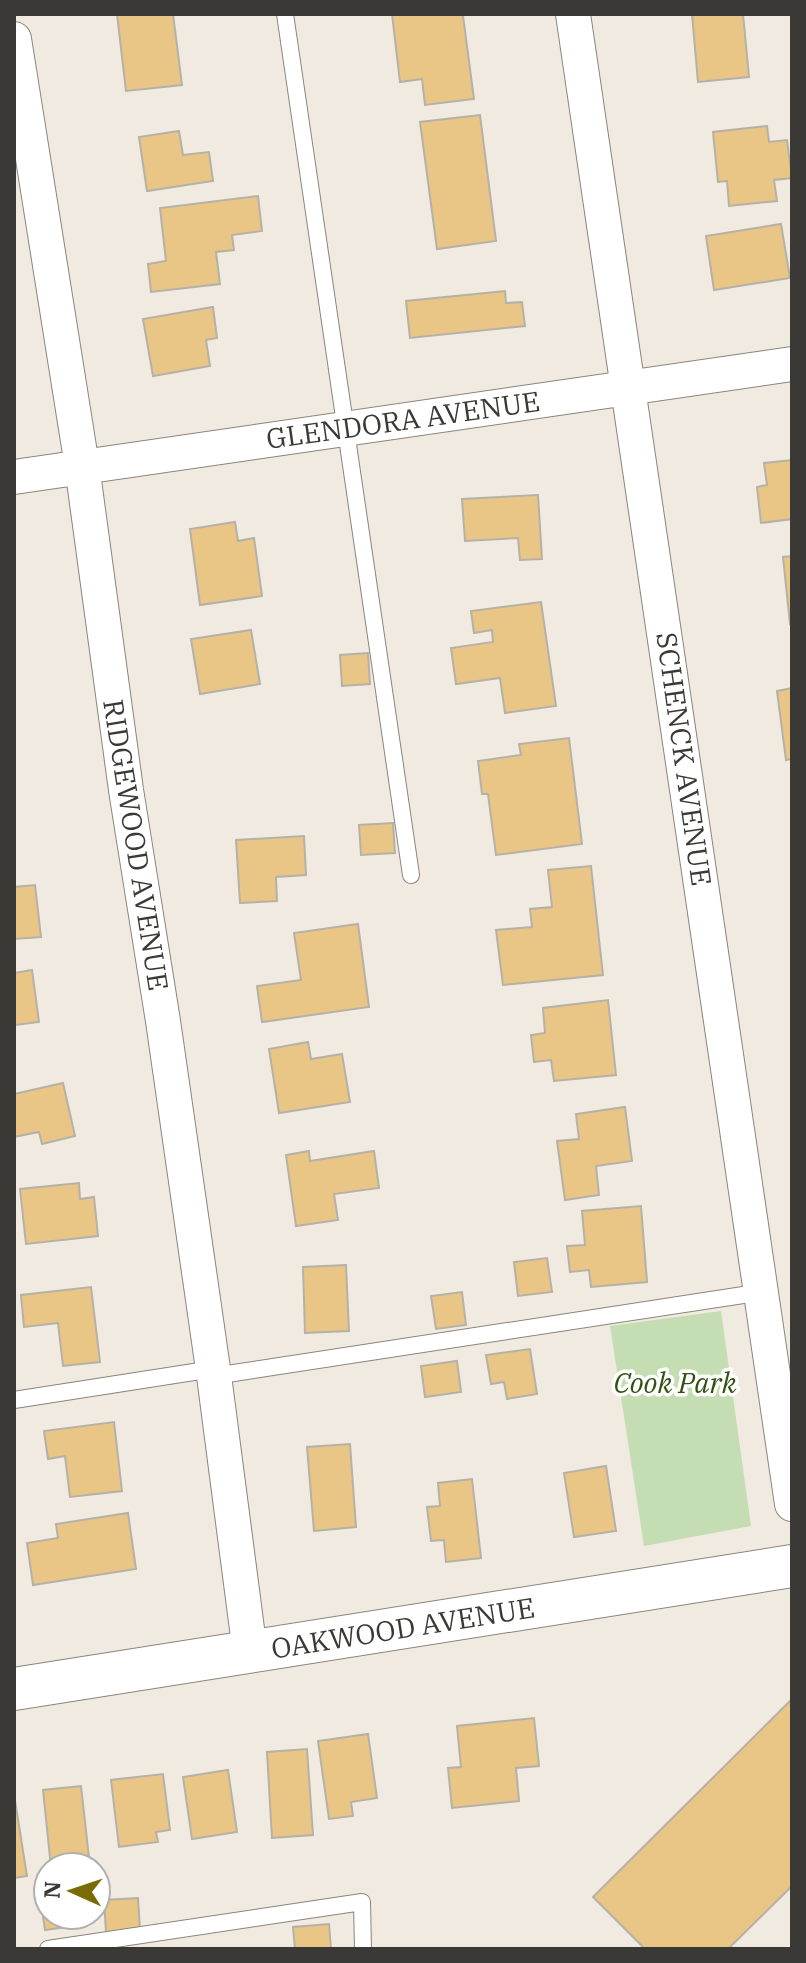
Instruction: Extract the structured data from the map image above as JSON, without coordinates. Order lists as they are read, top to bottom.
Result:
{
  "streets": {
    "street": [
      "GLENDORA AVENUE",
      "SCHENCK AVENUE",
      "RIDGEWOOD AVENUE",
      "OAKWOOD AVENUE"
    ]
  },
  "crossings": [
    ["GLENDORA AVENUE", "SCHENCK AVENUE"],
    ["GLENDORA AVENUE", "RIDGEWOOD AVENUE"],
    ["RIDGEWOOD AVENUE", "OAKWOOD AVENUE"]
  ],
  "parks": ["Cook Park"],
  "north": "left"
}
